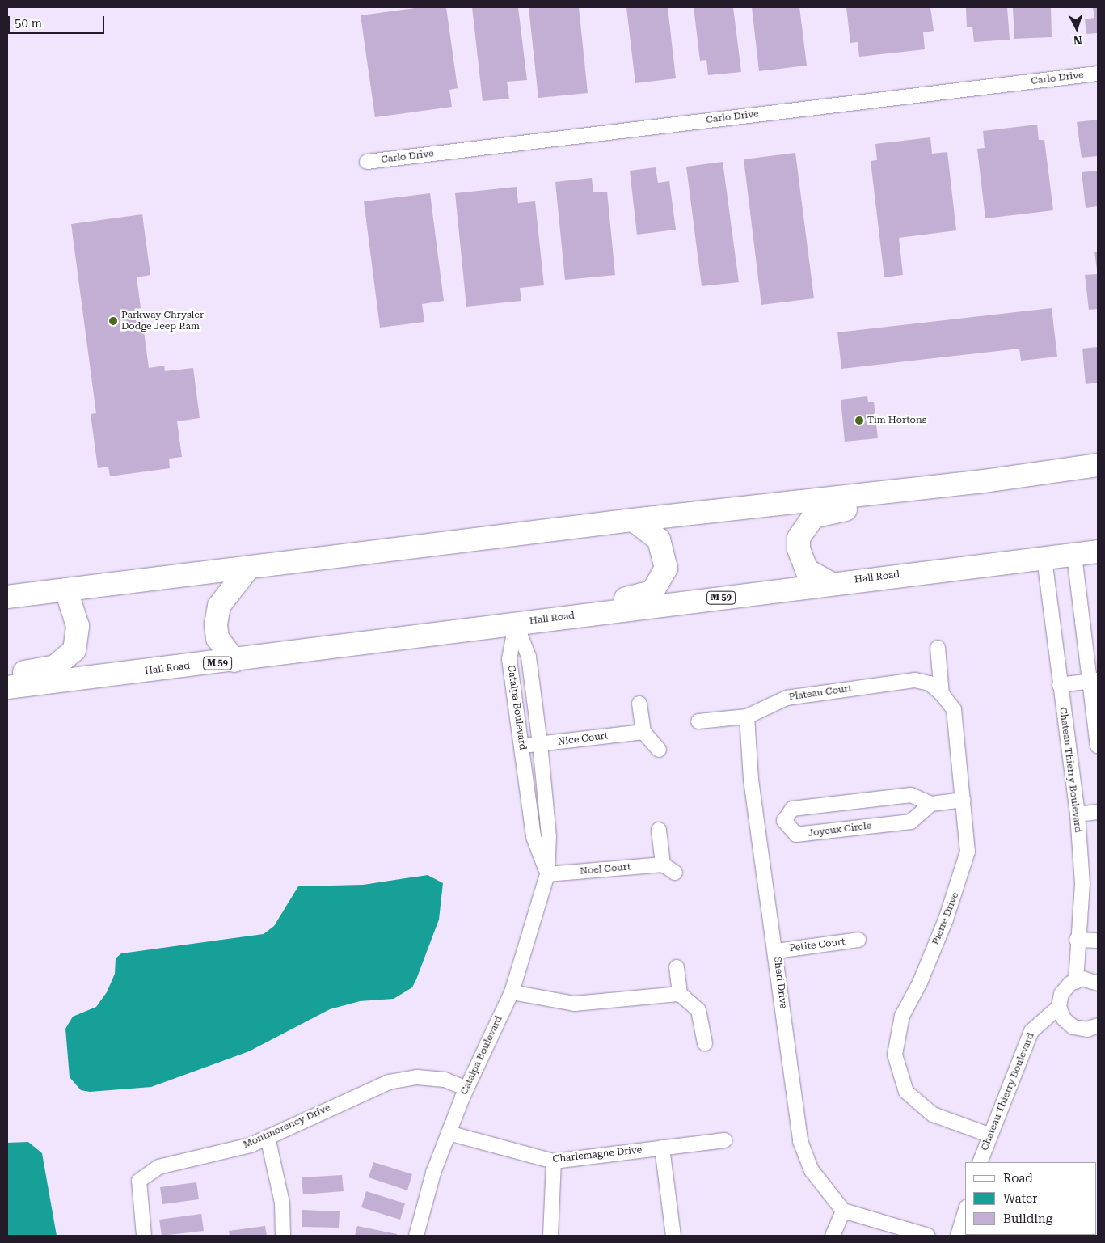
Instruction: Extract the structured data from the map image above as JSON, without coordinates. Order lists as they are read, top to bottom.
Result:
{
  "streets": {
    "highway": ["Hall Road", "M 59"],
    "street": [
      "Carlo Drive",
      "Plateau Court",
      "Catalpa Boulevard",
      "Nice Court",
      "Chateau Thierry Boulevard",
      "Joyeux Circle",
      "Noel Court",
      "Pierre Drive",
      "Petite Court",
      "Sheri Drive",
      "Montmorency Drive",
      "Charlemagne Drive"
    ]
  },
  "crossings": [
    ["Hall Road", "Catalpa Boulevard"],
    ["Hall Road", "Chateau Thierry Boulevard"],
    ["Plateau Court", "Pierre Drive"],
    ["Plateau Court", "Sheri Drive"],
    ["Catalpa Boulevard", "Nice Court"],
    ["Catalpa Boulevard", "Noel Court"],
    ["Catalpa Boulevard", "Montmorency Drive"],
    ["Catalpa Boulevard", "Charlemagne Drive"],
    ["Chateau Thierry Boulevard", "Pierre Drive"],
    ["Petite Court", "Sheri Drive"]
  ],
  "places": ["Parkway Chrysler Dodge Jeep Ram", "Tim Hortons"],
  "legend": ["Road", "Water", "Building"],
  "scale_bar": "50 m",
  "north": "bottom"
}
